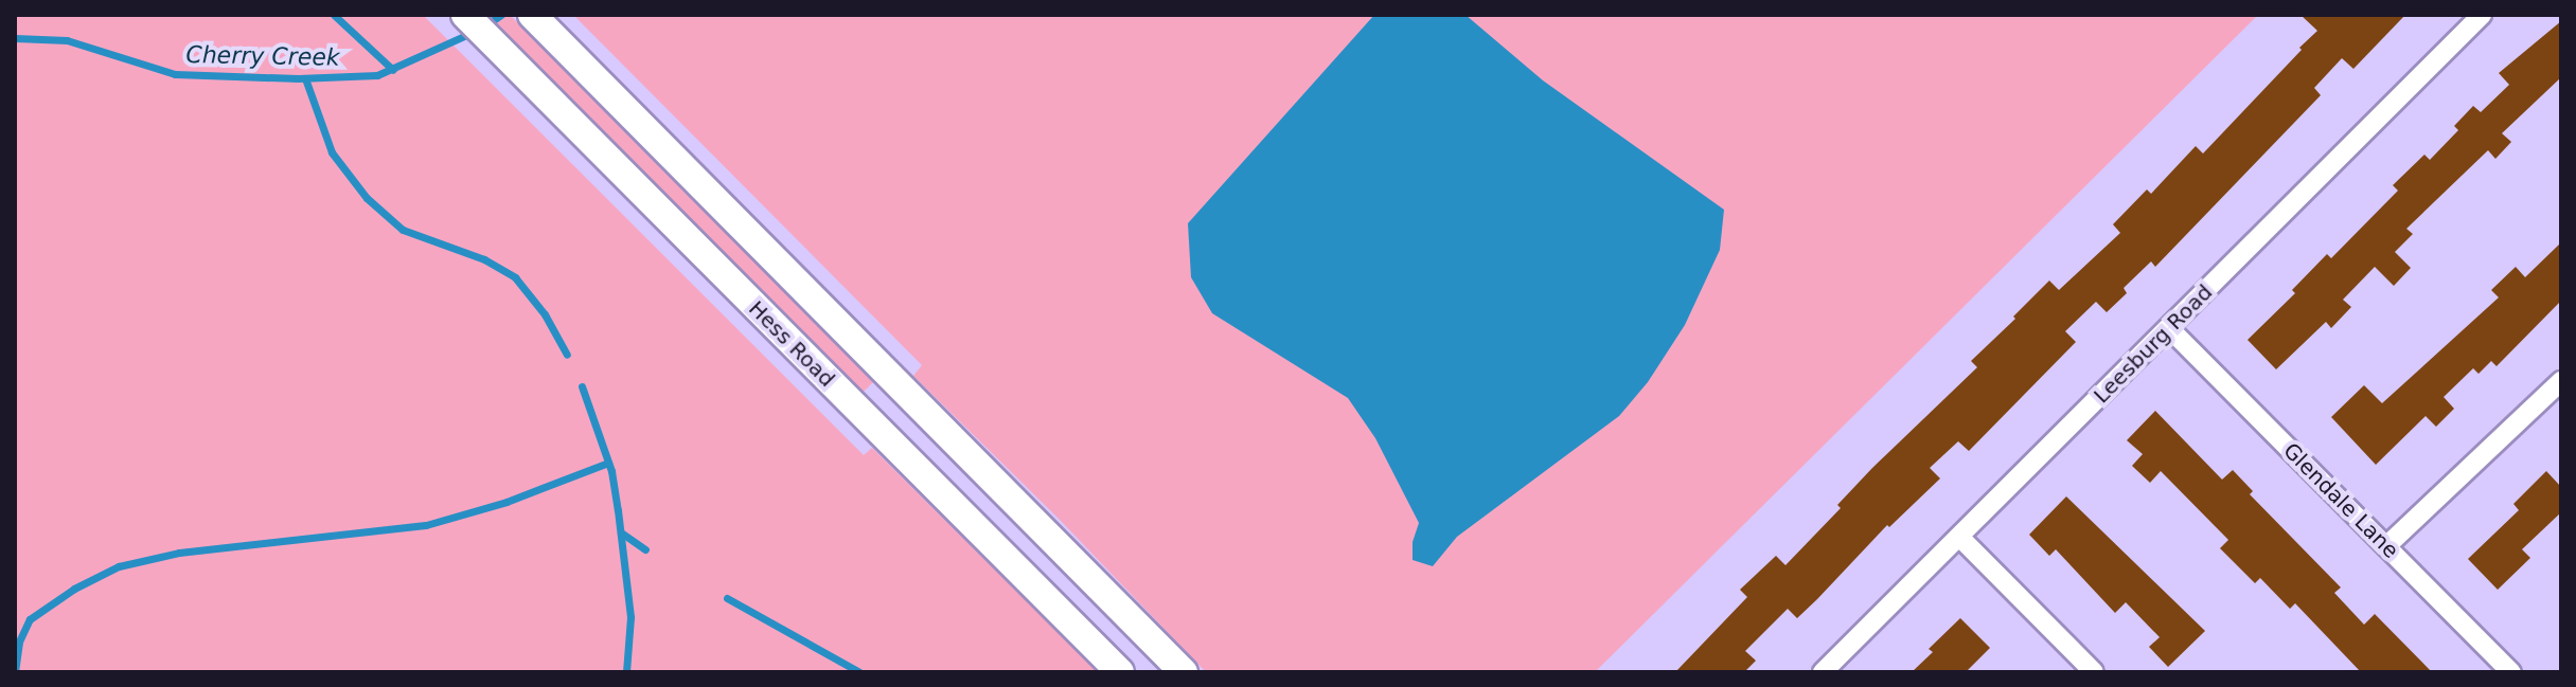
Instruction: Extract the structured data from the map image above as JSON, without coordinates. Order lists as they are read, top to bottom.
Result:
{
  "streets": {
    "main road": ["Hess Road"],
    "street": ["Leesburg Road", "Glendale Lane"]
  },
  "crossings": [
    ["Leesburg Road", "Glendale Lane"]
  ],
  "water": ["Cherry Creek"]
}
